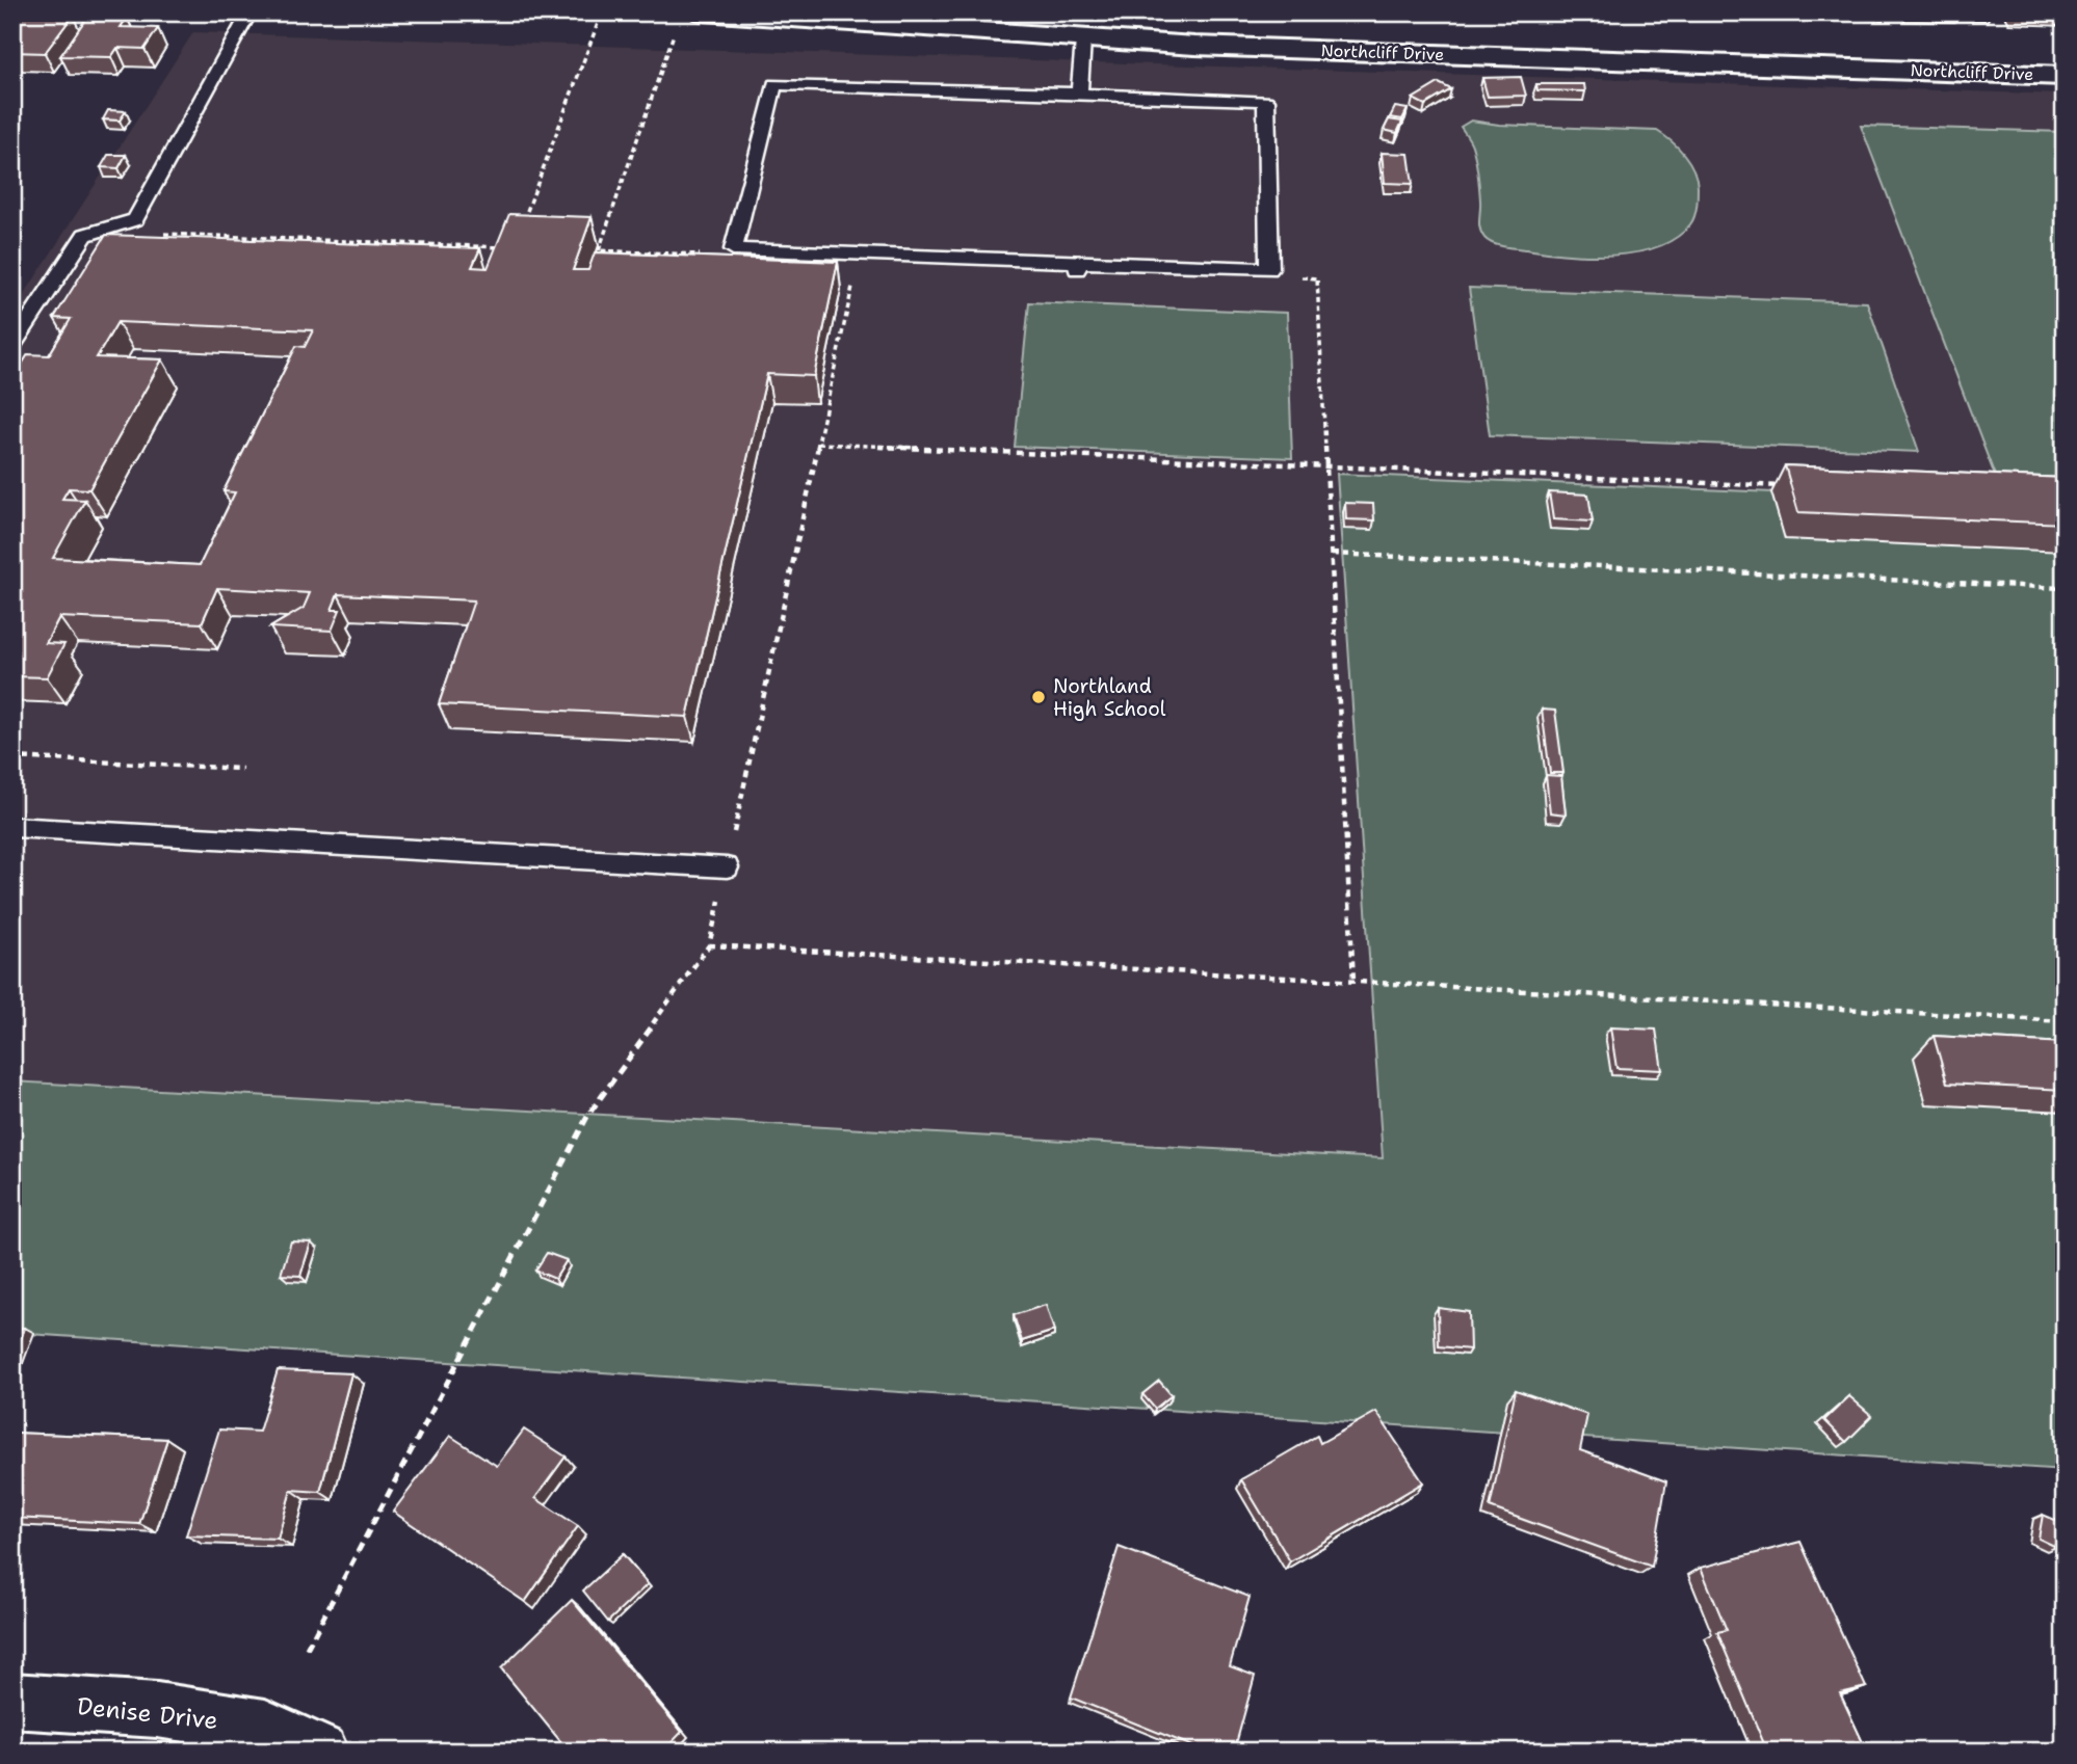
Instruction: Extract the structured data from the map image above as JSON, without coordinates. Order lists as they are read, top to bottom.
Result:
{
  "streets": {
    "street": ["Northcliff Drive", "Denise Drive"]
  },
  "places": ["Northland High School"]
}
